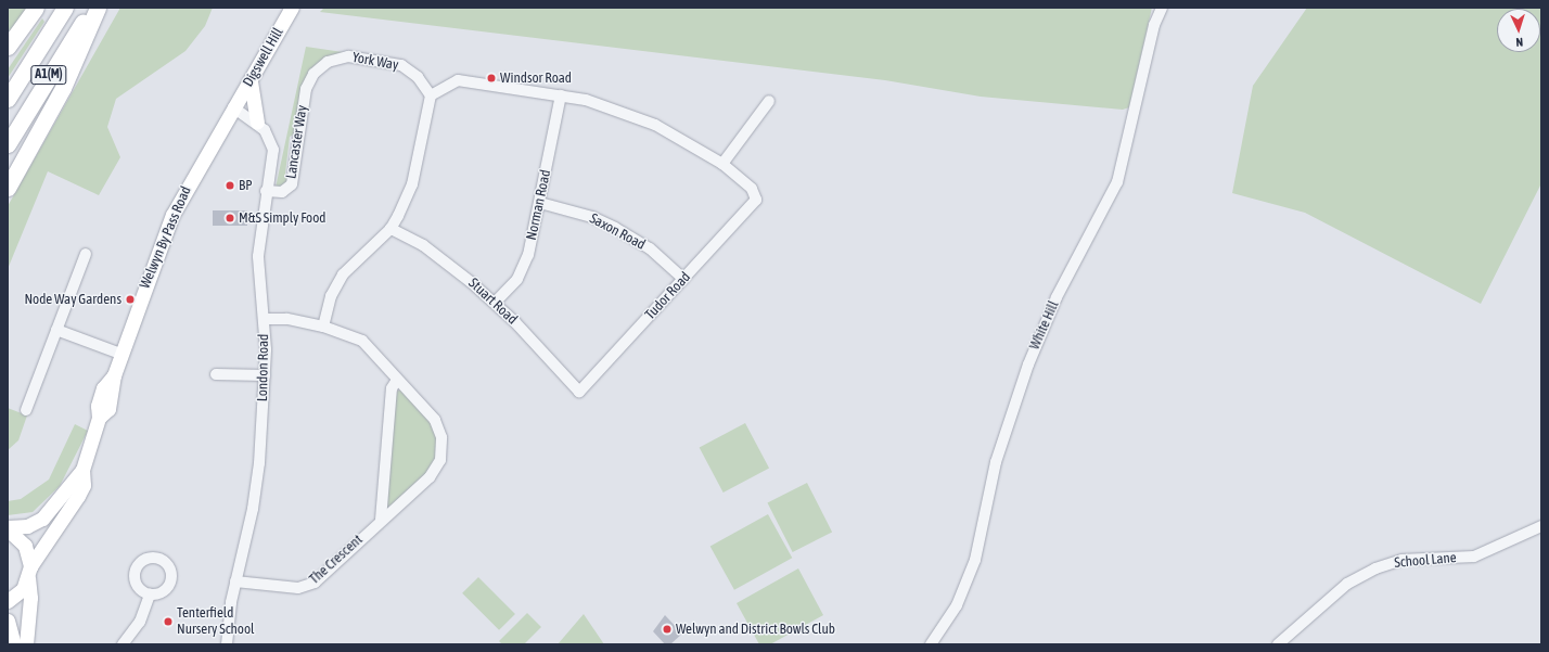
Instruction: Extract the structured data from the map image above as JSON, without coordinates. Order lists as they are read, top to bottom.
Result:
{
  "streets": {
    "highway": ["A1(M)"],
    "main road": ["Digswell Hill", "Welwyn By Pass Road"],
    "street": [
      "York Way",
      "Lancaster Way",
      "Norman Road",
      "Saxon Road",
      "Tudor Road",
      "Stuart Road",
      "White Hill",
      "London Road",
      "The Crescent",
      "School Lane"
    ]
  },
  "crossings": [
    ["Digswell Hill", "Welwyn By Pass Road"],
    ["Digswell Hill", "London Road"],
    ["York Way", "Lancaster Way"],
    ["Lancaster Way", "London Road"],
    ["Norman Road", "Saxon Road"],
    ["Norman Road", "Stuart Road"],
    ["Saxon Road", "Tudor Road"],
    ["Welwyn By Pass Road", "London Road"],
    ["Tudor Road", "Stuart Road"],
    ["London Road", "The Crescent"]
  ],
  "places": [
    "Windsor Road",
    "BP",
    "M&S Simply Food",
    "Node Way Gardens",
    "Tenterfield Nursery School",
    "Welwyn and District Bowls Club"
  ],
  "north": "bottom"
}
